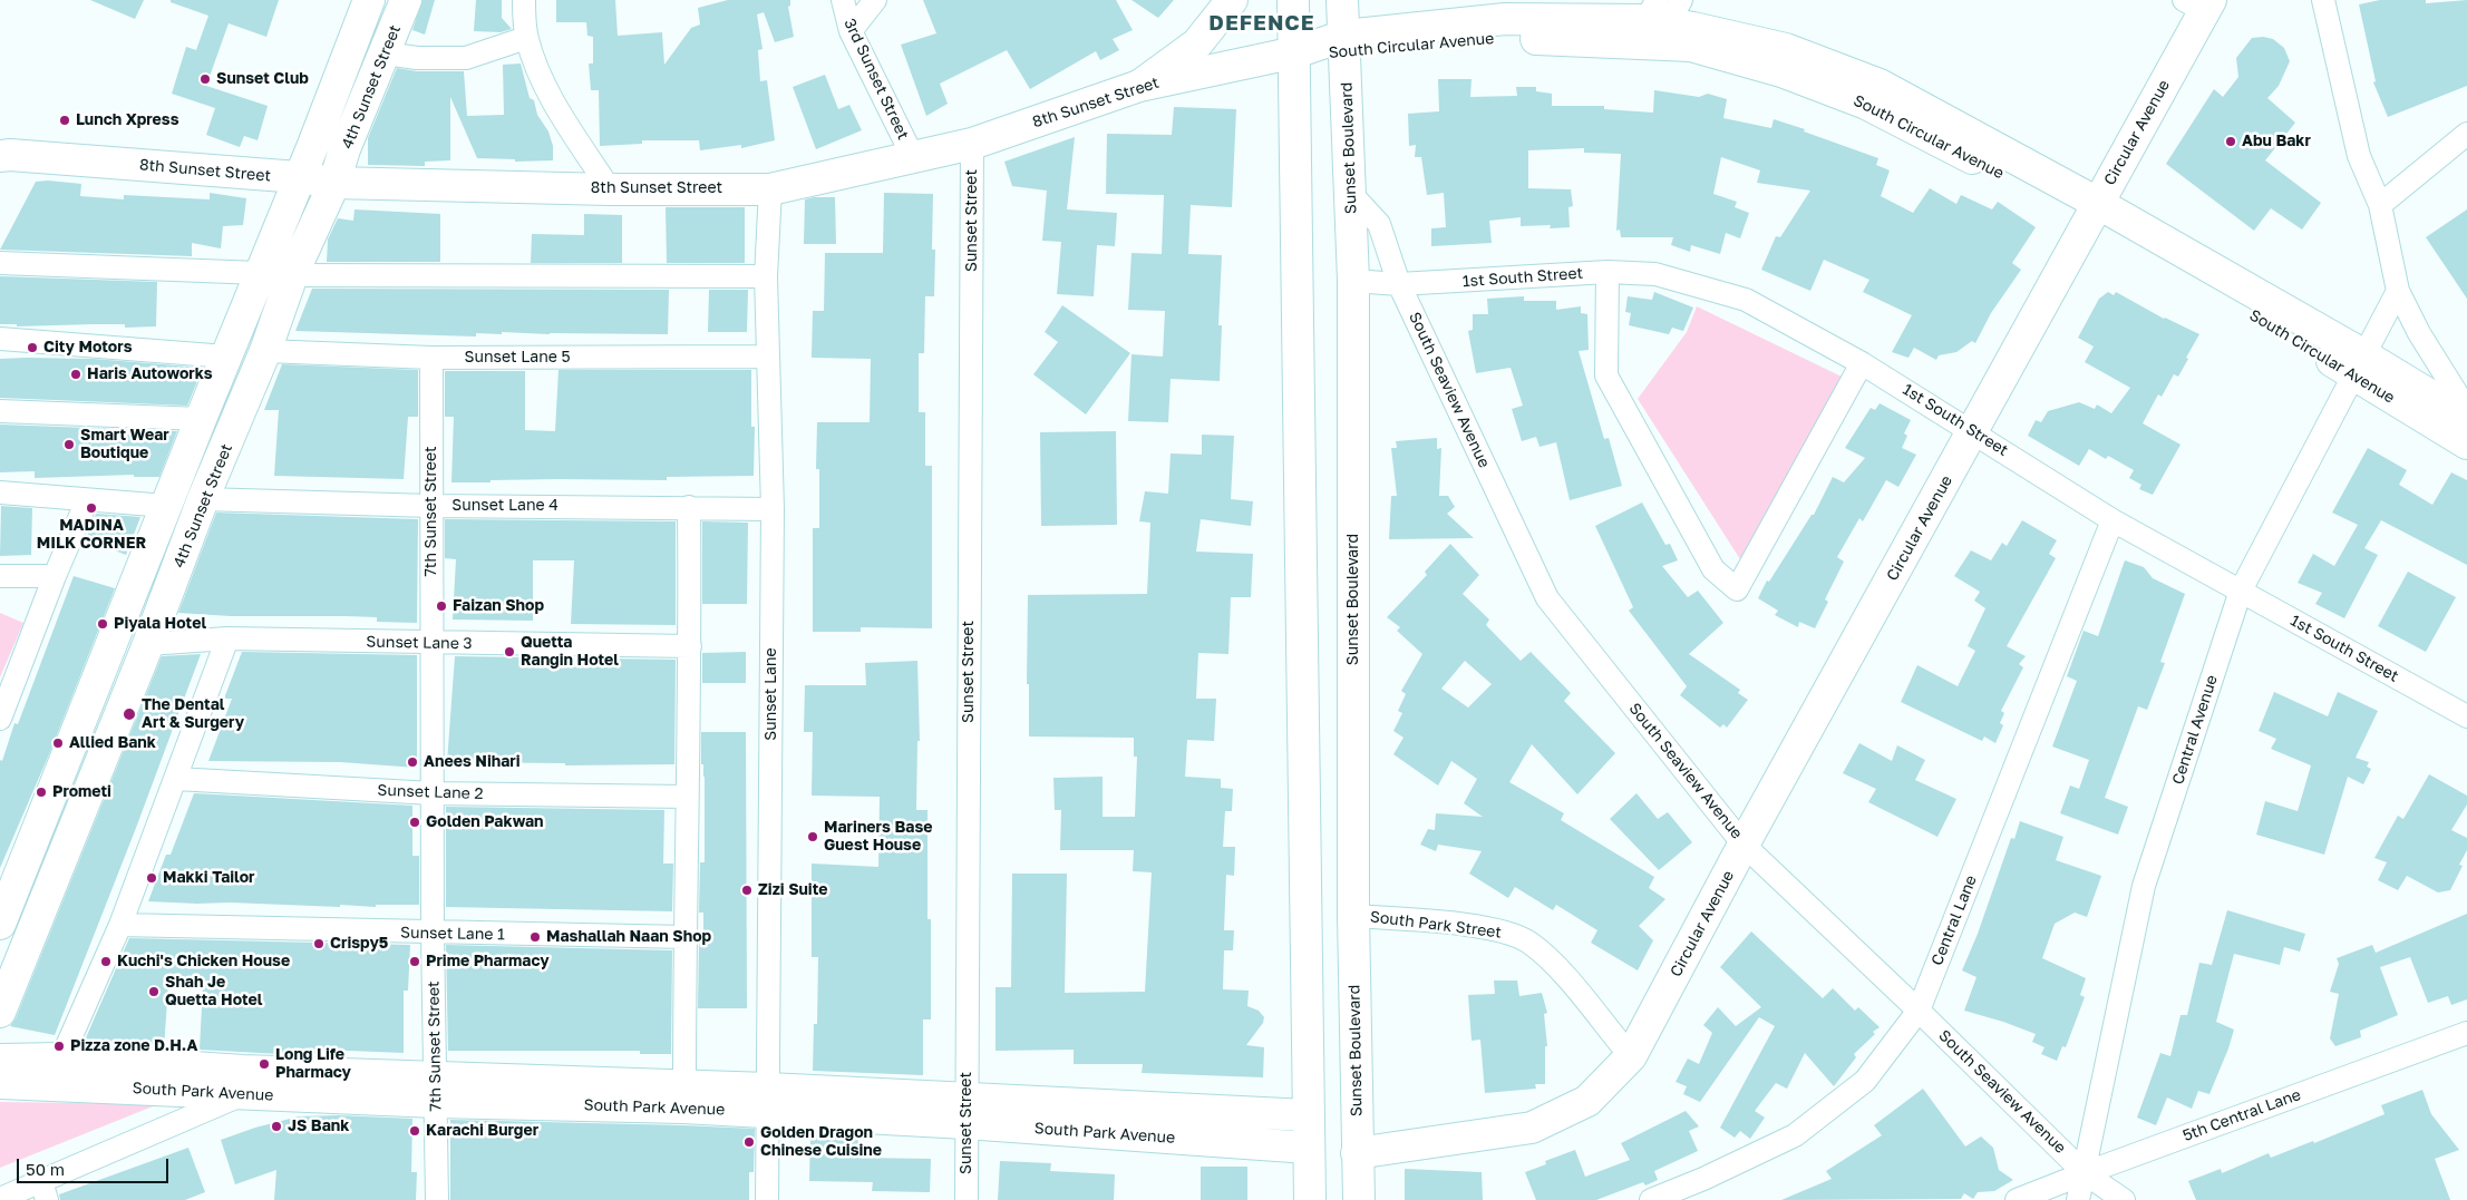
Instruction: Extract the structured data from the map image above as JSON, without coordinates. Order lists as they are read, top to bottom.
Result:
{
  "streets": {
    "street": [
      "South Circular Avenue",
      "3rd Sunset Street",
      "4th Sunset Street",
      "8th Sunset Street",
      "Circular Avenue",
      "Sunset Boulevard",
      "Sunset Street",
      "1st South Street",
      "Sunset Lane 5",
      "South Seaview Avenue",
      "Sunset Lane 4",
      "7th Sunset Street",
      "Sunset Lane 3",
      "Sunset Lane",
      "Central Avenue",
      "Sunset Lane 2",
      "Central Lane",
      "South Park Street",
      "Sunset Lane 1",
      "South Park Avenue",
      "5th Central Lane"
    ]
  },
  "crossings": [
    ["South Circular Avenue", "8th Sunset Street"],
    ["South Circular Avenue", "Circular Avenue"],
    ["South Circular Avenue", "Sunset Boulevard"],
    ["South Circular Avenue", "Central Avenue"],
    ["3rd Sunset Street", "8th Sunset Street"],
    ["4th Sunset Street", "8th Sunset Street"],
    ["4th Sunset Street", "Sunset Lane 5"],
    ["4th Sunset Street", "Sunset Lane 4"],
    ["4th Sunset Street", "Sunset Lane 3"],
    ["8th Sunset Street", "Sunset Street"],
    ["8th Sunset Street", "Sunset Lane"],
    ["Circular Avenue", "1st South Street"],
    ["Circular Avenue", "South Seaview Avenue"],
    ["Circular Avenue", "South Park Street"],
    ["Sunset Boulevard", "South Seaview Avenue"],
    ["Sunset Boulevard", "South Park Street"],
    ["Sunset Street", "South Park Avenue"],
    ["1st South Street", "South Seaview Avenue"],
    ["1st South Street", "Central Avenue"],
    ["1st South Street", "Central Lane"],
    ["Sunset Lane 5", "7th Sunset Street"],
    ["Sunset Lane 5", "Sunset Lane"],
    ["South Seaview Avenue", "Central Avenue"],
    ["South Seaview Avenue", "Central Lane"],
    ["South Seaview Avenue", "5th Central Lane"],
    ["Sunset Lane 4", "7th Sunset Street"],
    ["Sunset Lane 4", "Sunset Lane"],
    ["7th Sunset Street", "Sunset Lane 3"],
    ["7th Sunset Street", "Sunset Lane 2"],
    ["7th Sunset Street", "Sunset Lane 1"],
    ["7th Sunset Street", "South Park Avenue"],
    ["Sunset Lane", "South Park Avenue"],
    ["Central Avenue", "5th Central Lane"]
  ],
  "districts": ["DEFENCE"],
  "places": [
    "Sunset Club",
    "Lunch Xpress",
    "Abu Bakr",
    "City Motors",
    "Haris Autoworks",
    "Smart Wear Boutique",
    "MADINA MILK CORNER",
    "Faizan Shop",
    "Piyala Hotel",
    "Quetta Rangin Hotel",
    "The Dental Art & Surgery",
    "Allied Bank",
    "Anees Nihari",
    "Prometi",
    "Golden Pakwan",
    "Mariners Base Guest House",
    "Makki Tailor",
    "Zizi Suite",
    "Mashallah Naan Shop",
    "Crispy5",
    "Kuchi's Chicken House",
    "Prime Pharmacy",
    "Shah Je Quetta Hotel",
    "Pizza zone D.H.A",
    "Long Life Pharmacy",
    "JS Bank",
    "Karachi Burger",
    "Golden Dragon Chinese Cuisine"
  ],
  "scale_bar": "50 m"
}
